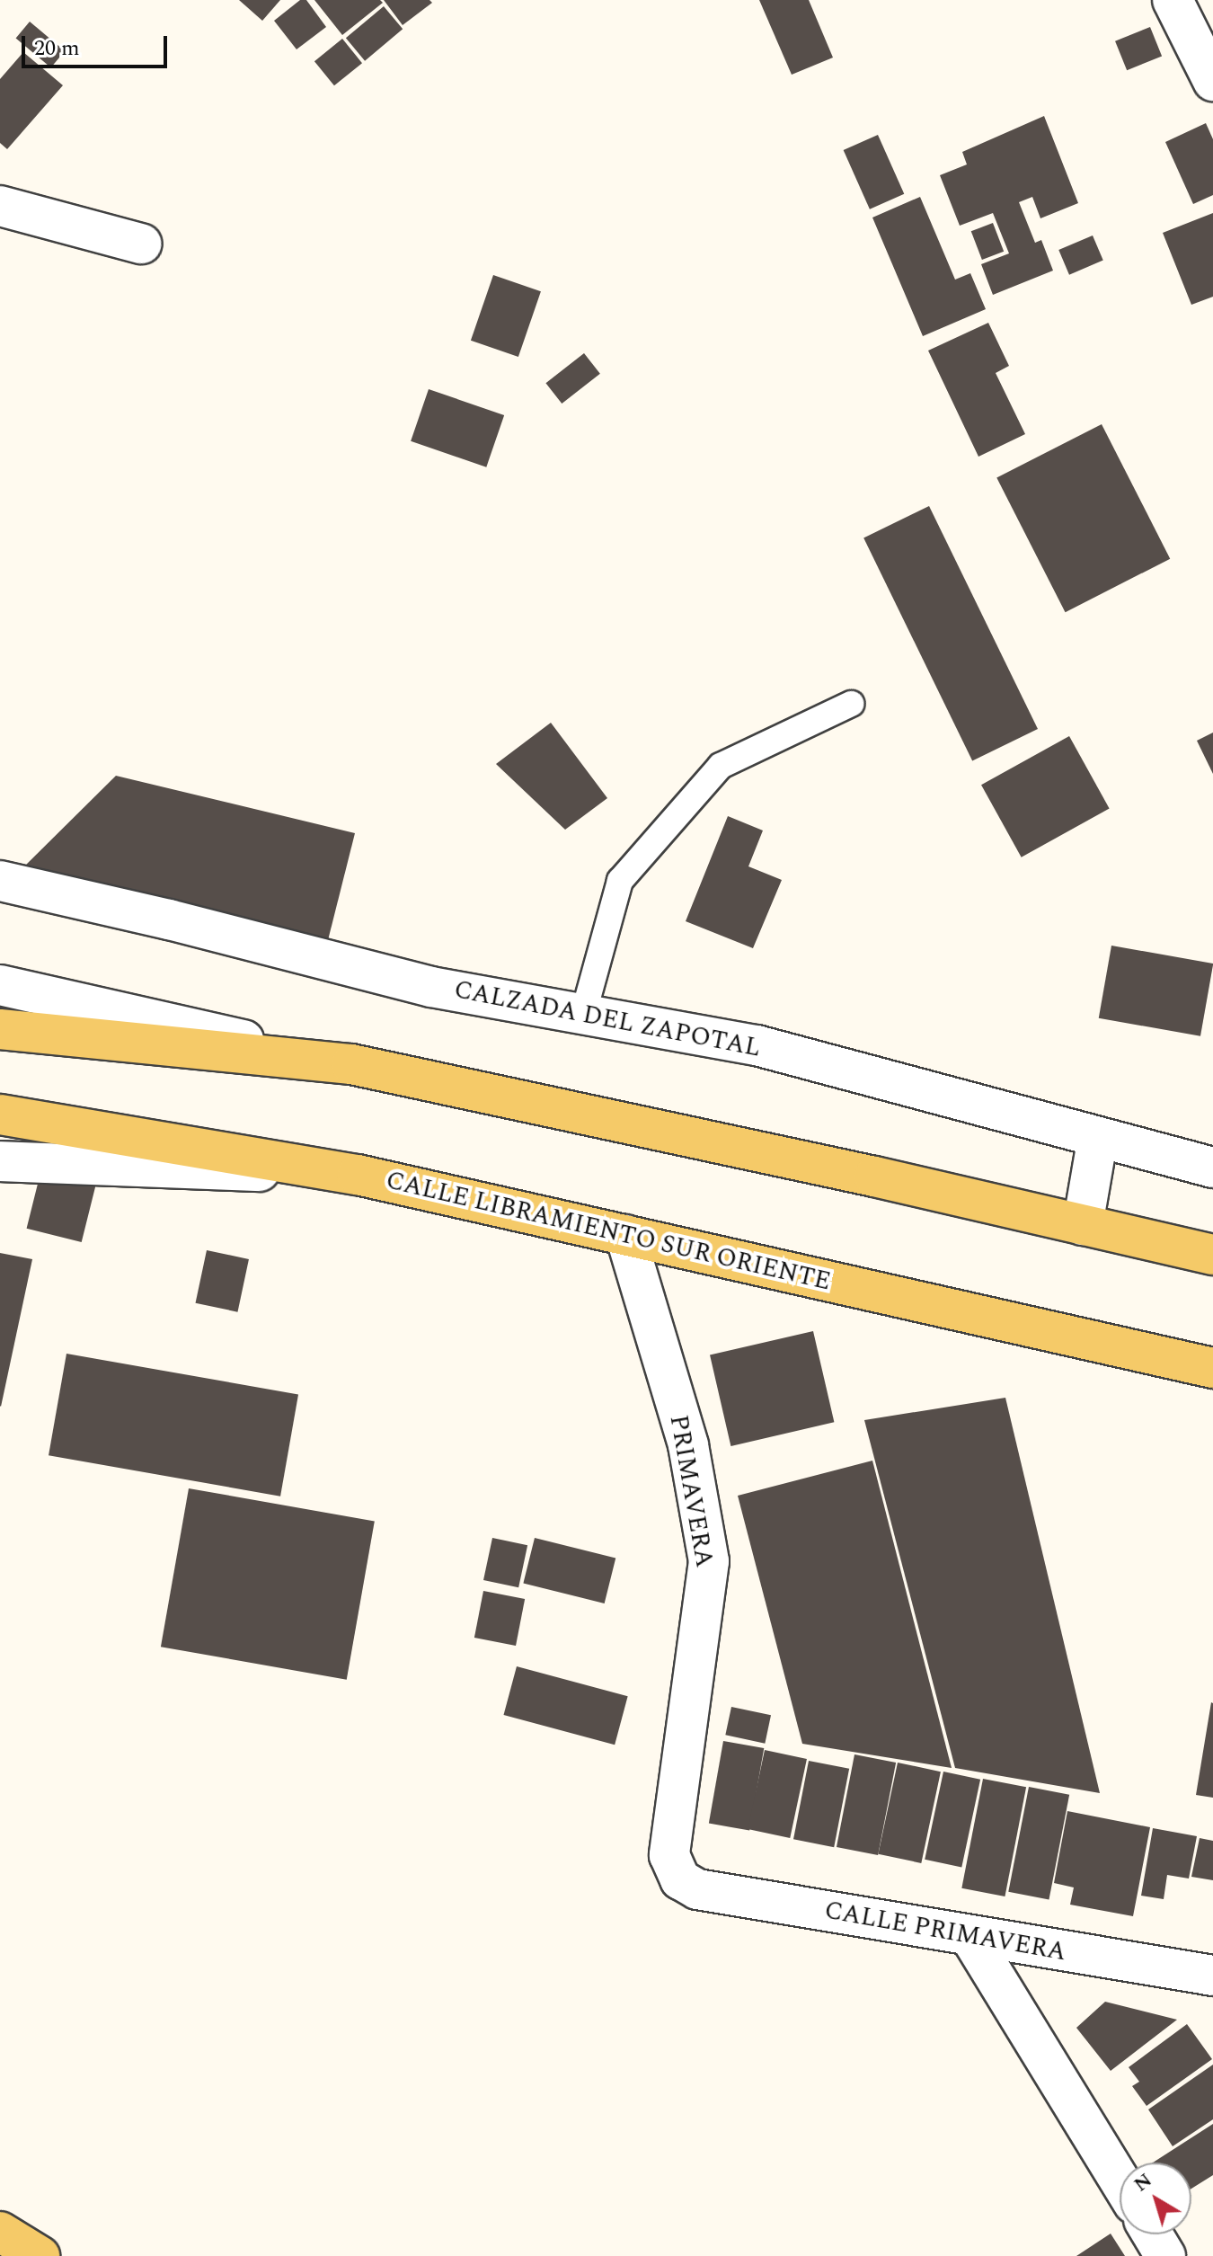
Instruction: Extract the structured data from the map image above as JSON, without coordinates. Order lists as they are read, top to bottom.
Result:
{
  "streets": {
    "main road": ["CALLE LIBRAMIENTO SUR ORIENTE"],
    "street": ["CALZADA DEL ZAPOTAL", "PRIMAVERA", "CALLE PRIMAVERA"]
  },
  "crossings": [
    ["CALLE LIBRAMIENTO SUR ORIENTE", "PRIMAVERA"],
    ["PRIMAVERA", "CALLE PRIMAVERA"]
  ],
  "scale_bar": "20 m",
  "north": "top left"
}
